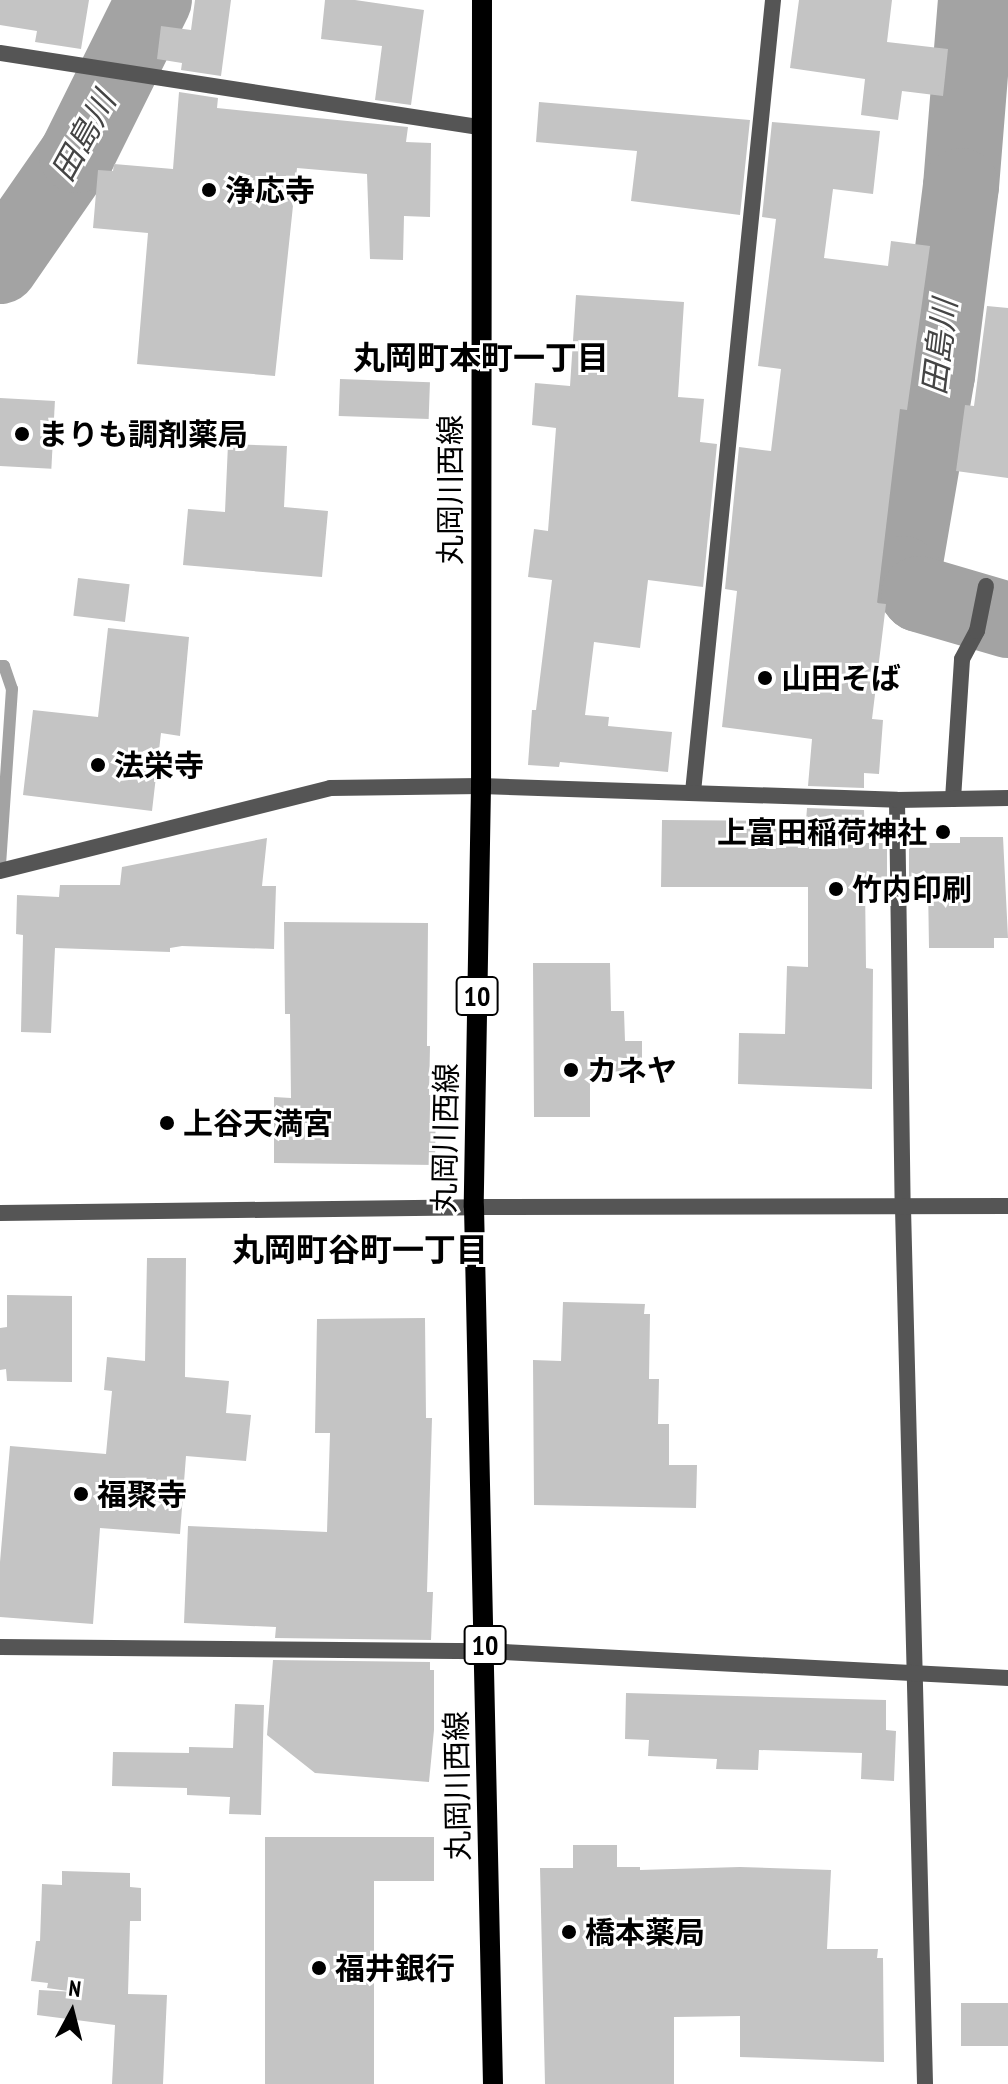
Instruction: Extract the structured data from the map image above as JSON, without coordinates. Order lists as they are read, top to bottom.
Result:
{
  "streets": {
    "main road": ["丸岡川西線", "10"]
  },
  "districts": ["丸岡町本町一丁目", "丸岡町谷町一丁目"],
  "water": ["田島川"],
  "places": [
    "浄応寺",
    "まりも調剤薬局",
    "山田そば",
    "法栄寺",
    "上富田稲荷神社",
    "竹内印刷",
    "カネヤ",
    "上谷天満宮",
    "福聚寺",
    "橋本薬局",
    "福井銀行"
  ],
  "north": "top"
}
